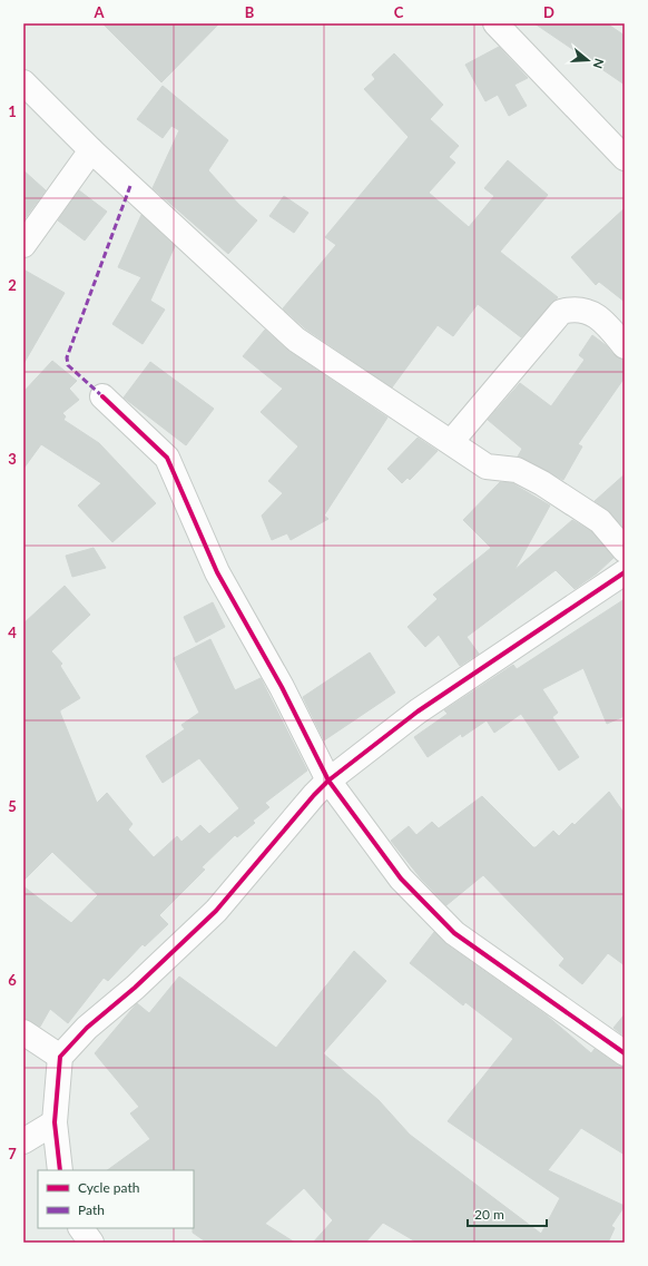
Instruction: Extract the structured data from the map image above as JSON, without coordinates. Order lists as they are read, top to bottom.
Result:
{
  "legend": ["Cycle path", "Path"],
  "scale_bar": "20 m",
  "north": "right",
  "grid": {
    "columns": [
      "A",
      "B",
      "C",
      "D"
    ],
    "rows": [
      "1",
      "2",
      "3",
      "4",
      "5",
      "6",
      "7"
    ]
  }
}
